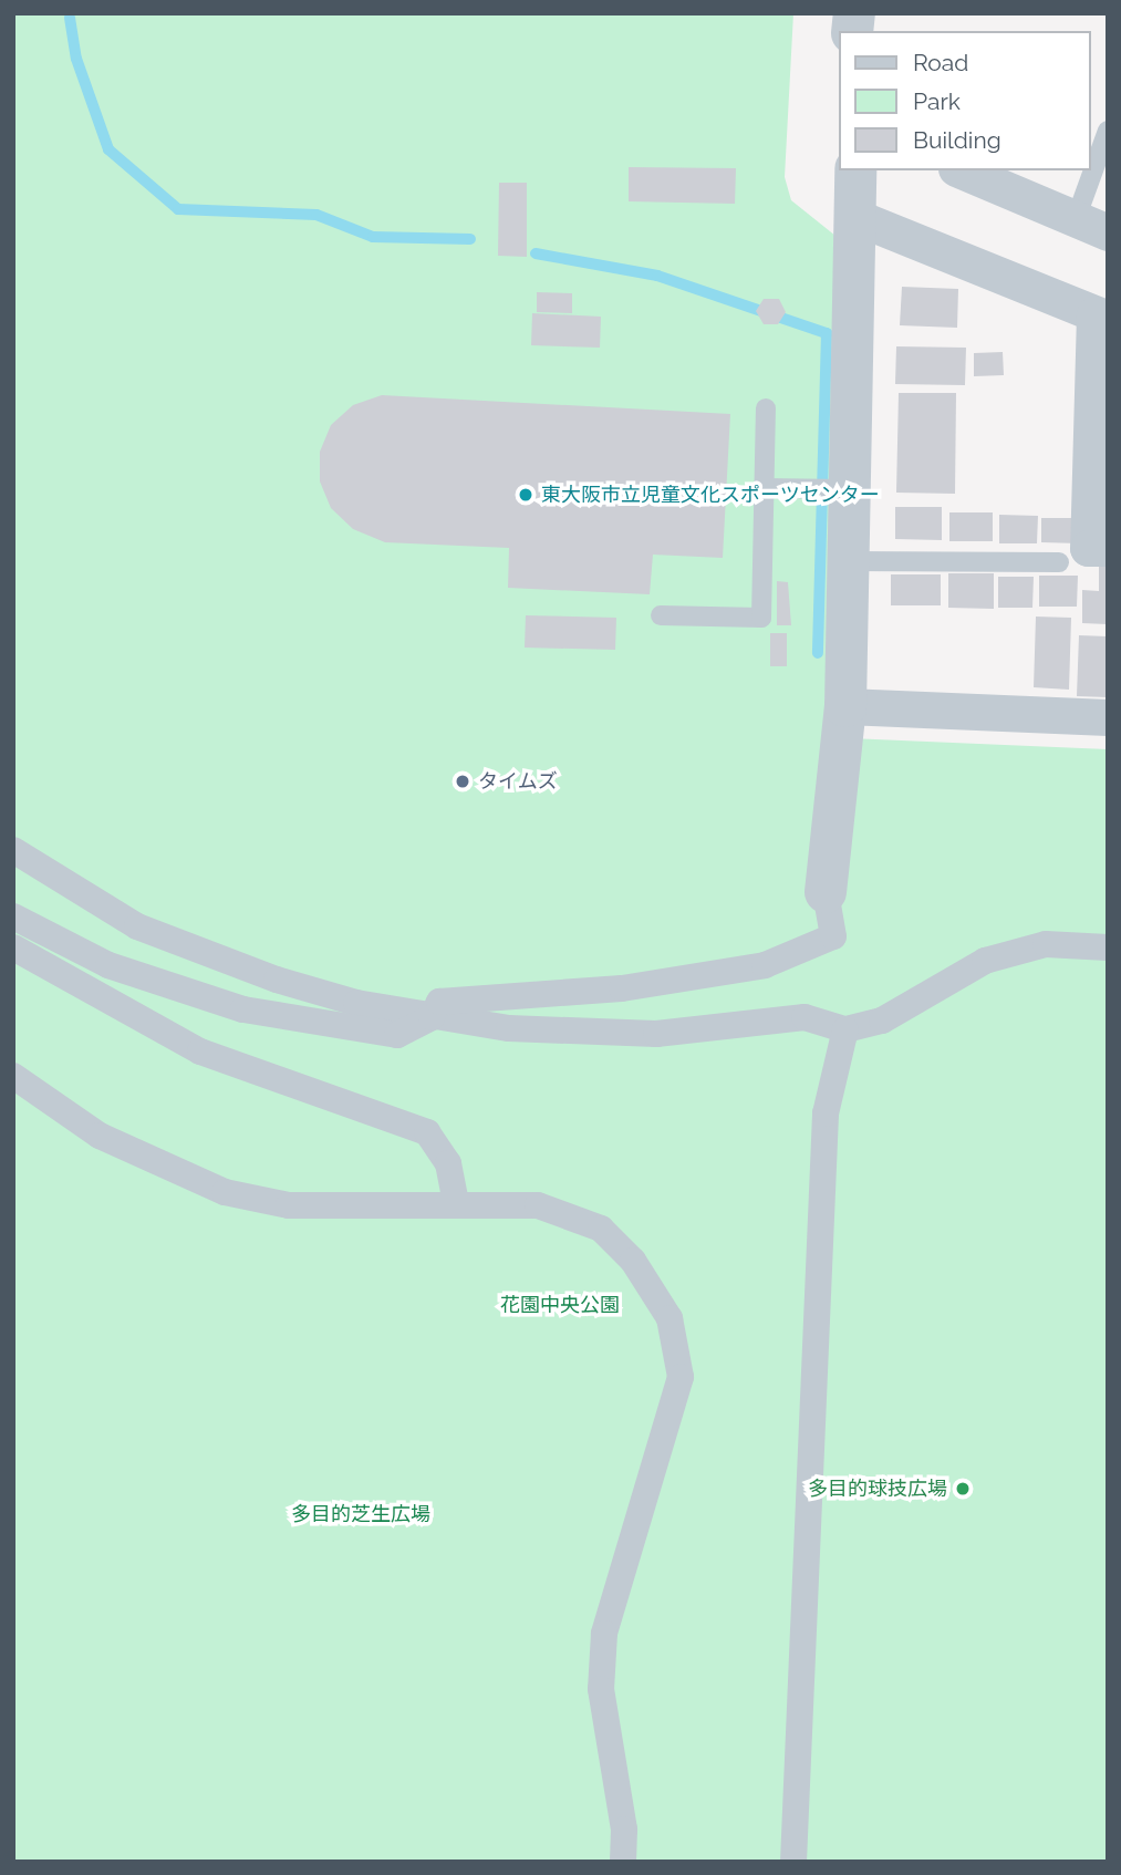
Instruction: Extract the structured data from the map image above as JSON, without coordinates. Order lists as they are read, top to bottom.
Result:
{
  "parks": ["花園中央公園", "多目的芝生広場"],
  "places": ["東大阪市立児童文化スポーツセンター", "タイムズ", "多目的球技広場"],
  "legend": ["Road", "Park", "Building"]
}
